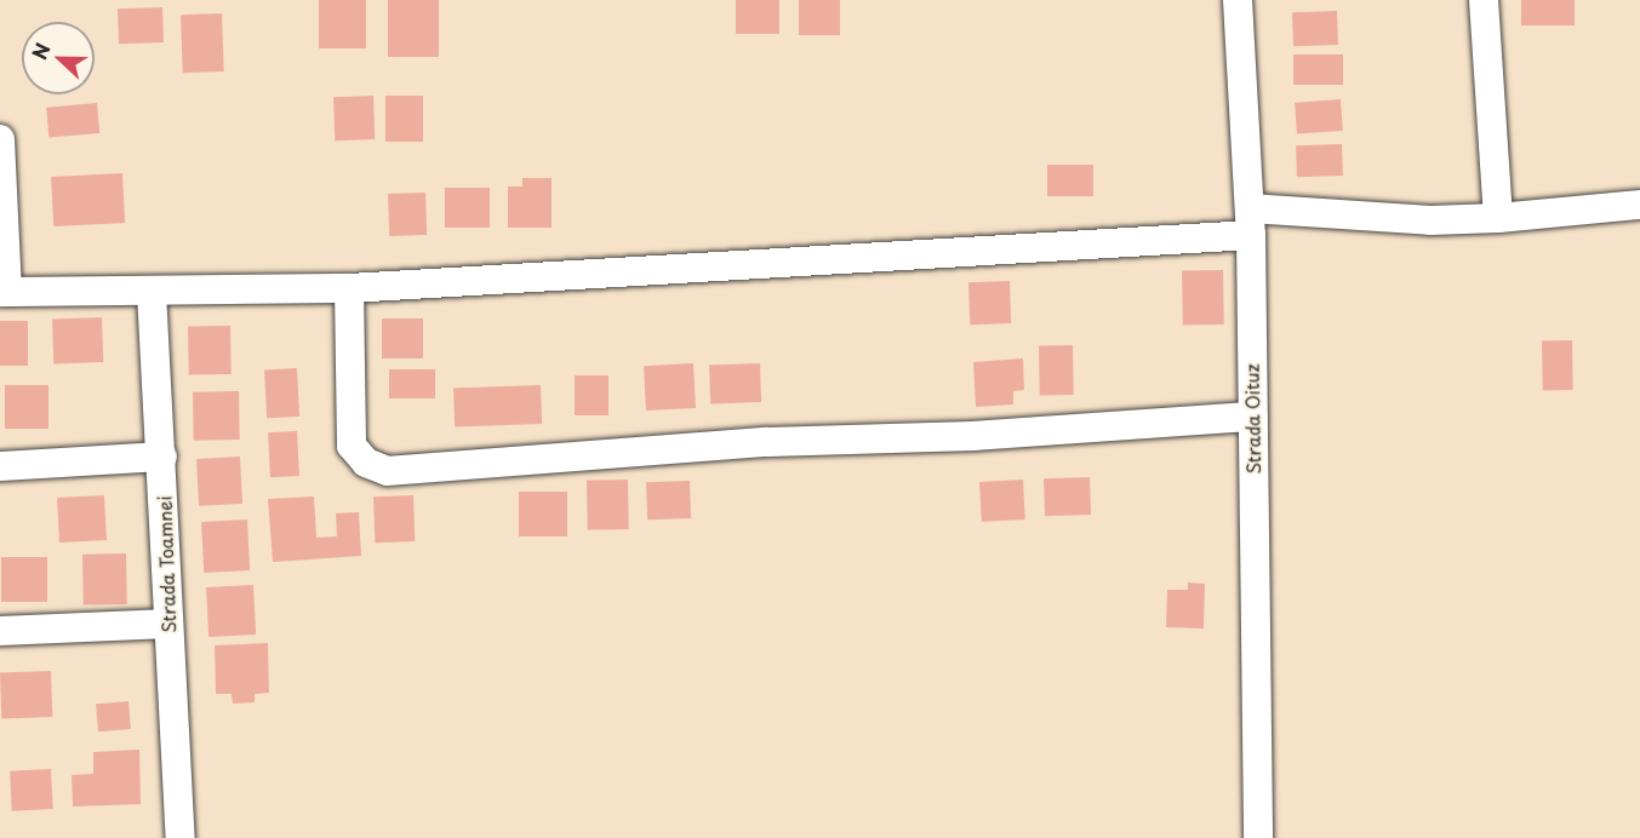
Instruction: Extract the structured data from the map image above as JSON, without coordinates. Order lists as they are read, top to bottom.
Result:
{
  "streets": {
    "street": ["Strada Oituz", "Strada Toamnei"]
  },
  "north": "left"
}
